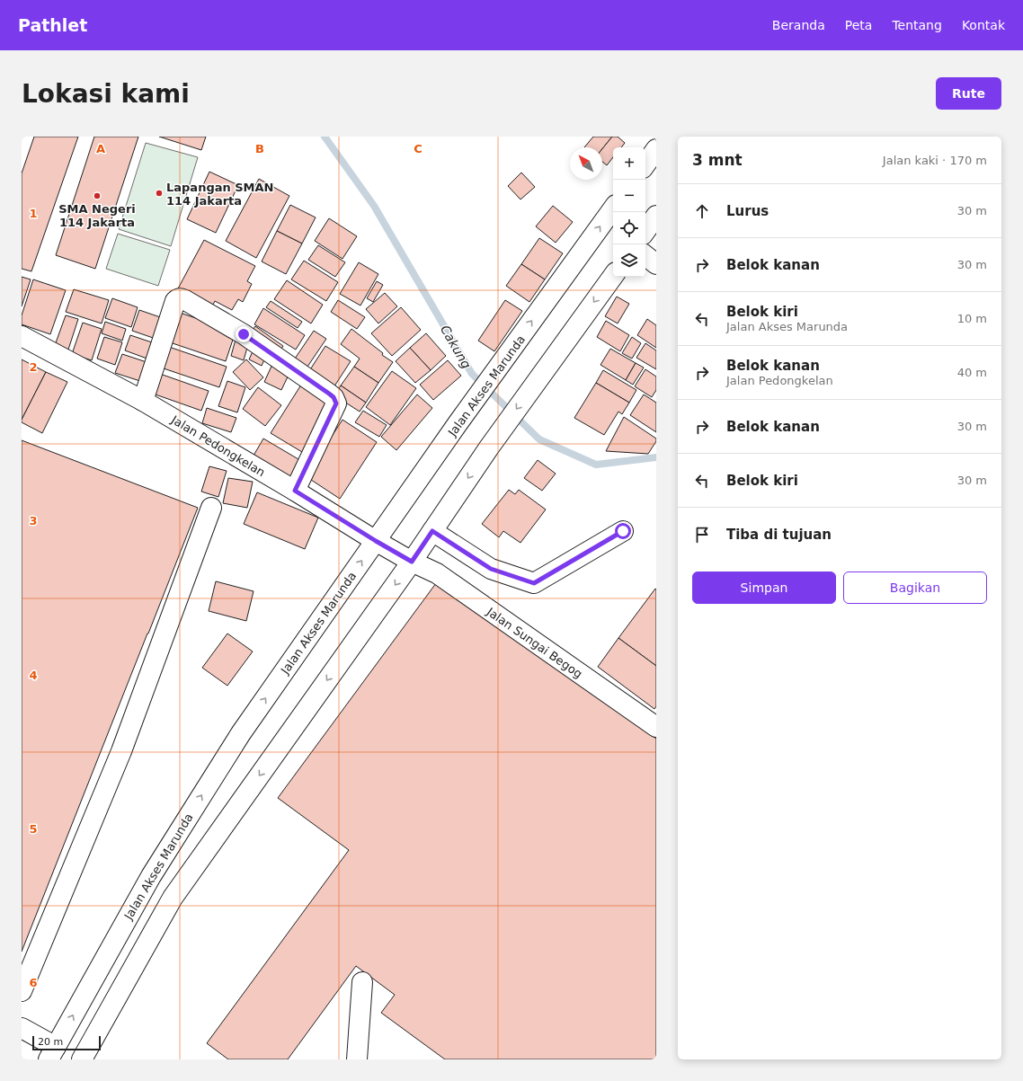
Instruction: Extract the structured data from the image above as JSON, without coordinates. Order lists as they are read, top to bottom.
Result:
{
  "streets": {
    "main road": ["Jalan Akses Marunda", "Jalan Pedongkelan", "Jalan Sungai Begog"]
  },
  "crossings": [
    ["Jalan Akses Marunda", "Jalan Pedongkelan"],
    ["Jalan Pedongkelan", "Jalan Sungai Begog"]
  ],
  "water": ["Cakung"],
  "places": ["Lapangan SMAN 114 Jakarta", "SMA Negeri 114 Jakarta"],
  "scale_bar": "20 m",
  "north": "top left",
  "page": {
    "header": "Pathlet",
    "nav": [
      "Beranda",
      "Peta",
      "Tentang",
      "Kontak"
    ],
    "buttons": [
      "Rute",
      ["Simpan", "Bagikan"]
    ],
    "title": "Lokasi kami",
    "heading": ["3 mnt", "Jalan kaki · 170 m"],
    "map_buttons": ["+", "−"],
    "list": [
      ["Lurus", "30 m"],
      ["Belok kanan", "30 m"],
      ["Belok kiri", "Jalan Akses Marunda", "10 m"],
      ["Belok kanan", "Jalan Pedongkelan", "40 m"],
      ["Belok kanan", "30 m"],
      ["Belok kiri", "30 m"],
      "Tiba di tujuan"
    ],
    "scale": "20 m"
  },
  "grid": {
    "columns": ["A", "B", "C"],
    "rows": [
      "1",
      "2",
      "3",
      "4",
      "5",
      "6"
    ]
  }
}
